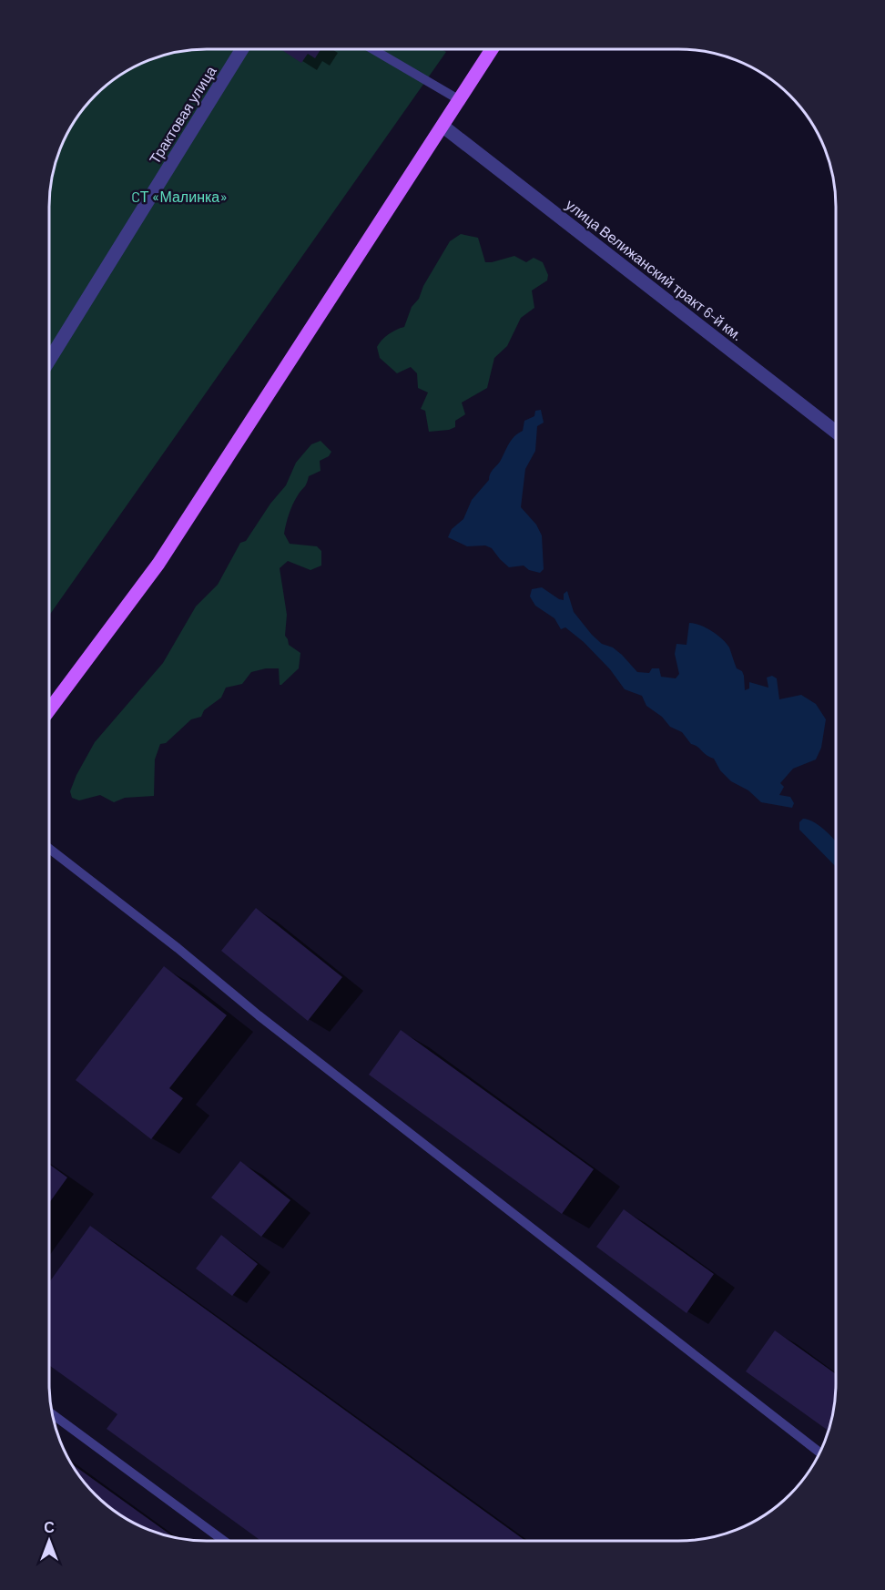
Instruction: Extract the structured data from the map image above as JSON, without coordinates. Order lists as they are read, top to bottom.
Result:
{
  "streets": {
    "street": ["Трактовая улица", "улица Велижанский тракт 6-й км."]
  },
  "parks": ["CТ «Малинка»"],
  "north": "top"
}
